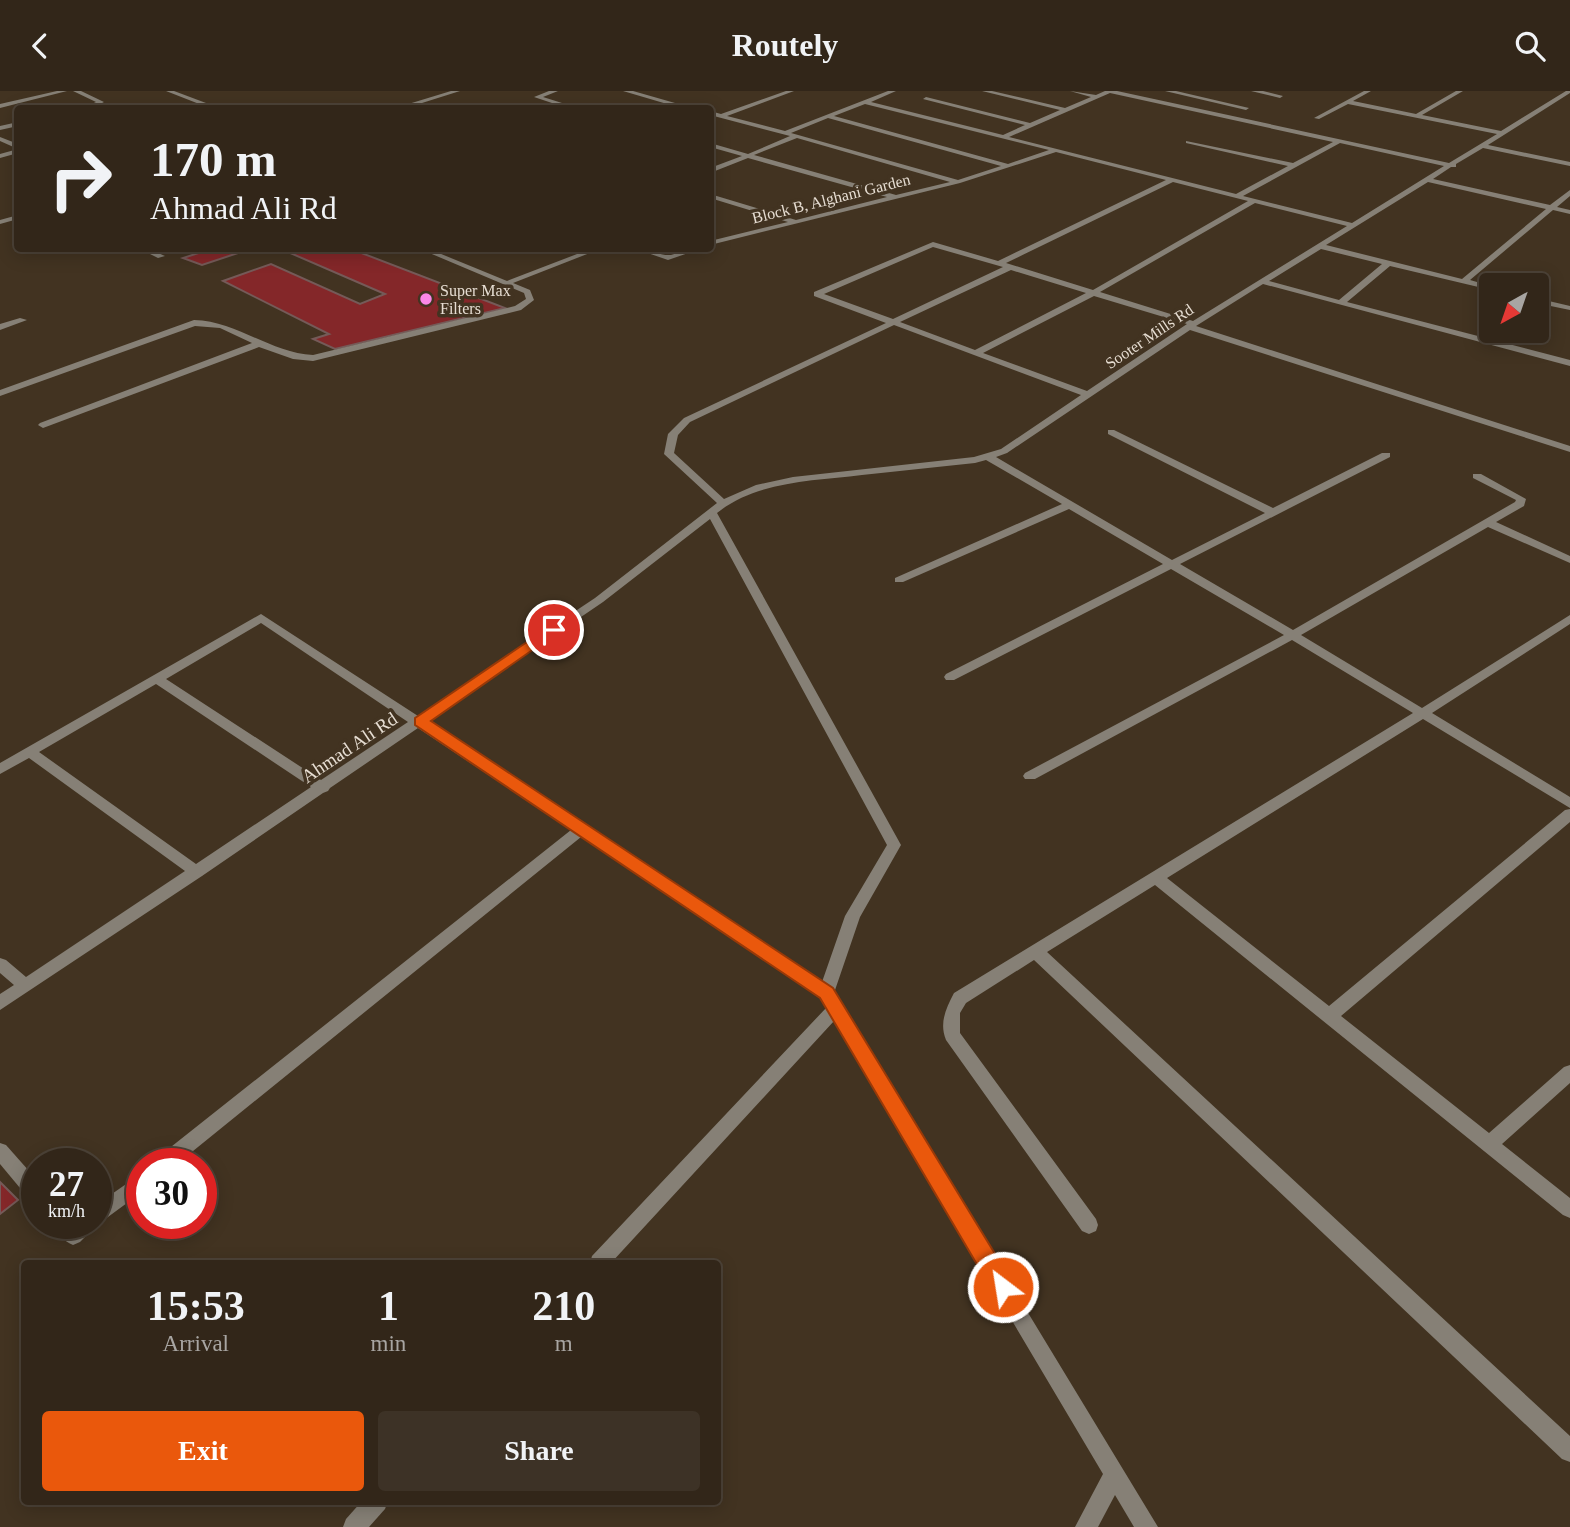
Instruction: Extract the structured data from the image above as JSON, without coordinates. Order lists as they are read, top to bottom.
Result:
{
  "streets": {
    "street": ["Block B, Alghani Garden", "Sooter Mills Rd", "Ahmad Ali Rd"]
  },
  "crossings": [
    ["Sooter Mills Rd", "Ahmad Ali Rd"]
  ],
  "places": ["Super Max Filters"],
  "north": "bottom left",
  "page": {
    "header": "Routely",
    "turn": ["170 m", "Ahmad Ali Rd"],
    "speed": "27 km/h",
    "limit": "30",
    "eta": [
      "15:53",
      "Arrival",
      "1",
      "min",
      "210",
      "m"
    ],
    "buttons": ["Exit", "Share"]
  }
}
